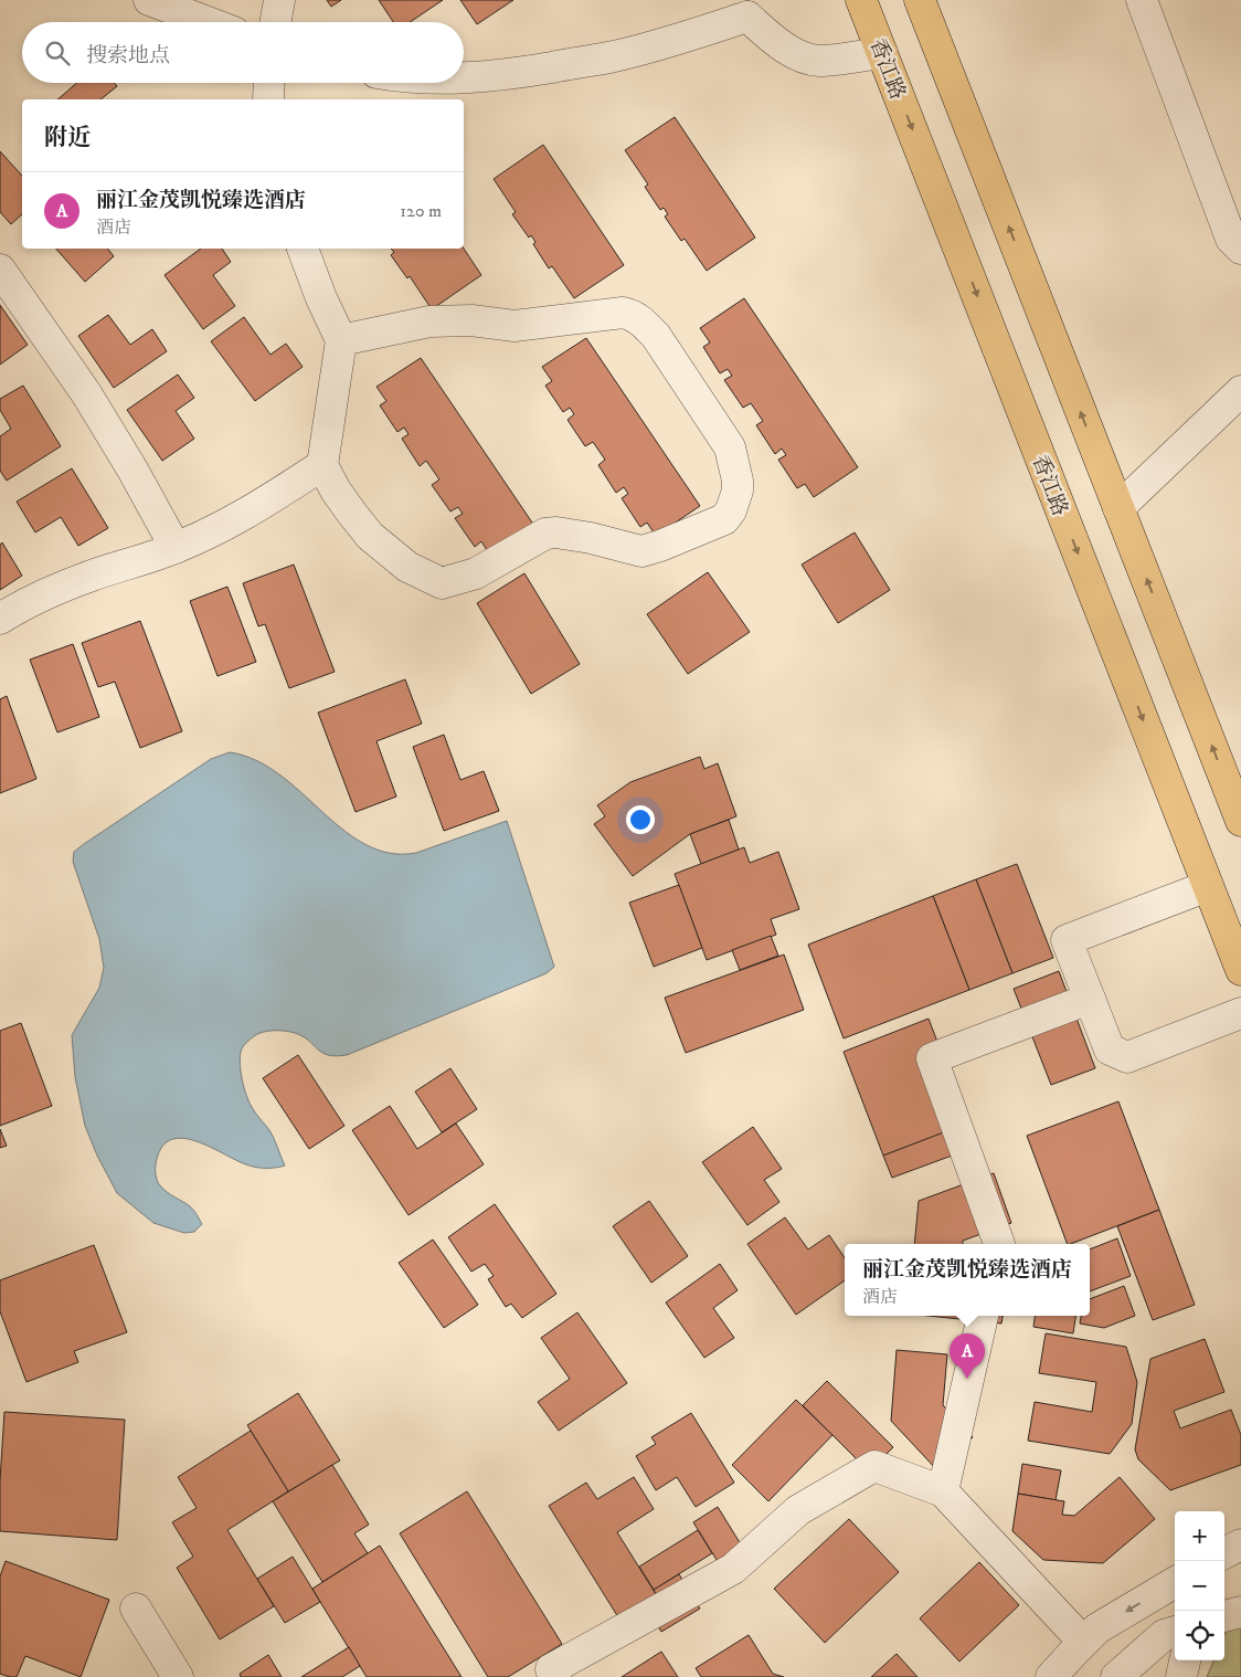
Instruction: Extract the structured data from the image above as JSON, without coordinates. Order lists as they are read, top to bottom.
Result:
{
  "streets": {
    "main road": ["香江路"]
  },
  "page": {
    "search": "搜索地点",
    "heading": "附近",
    "list": [
      {
        "mark": "A",
        "name": "丽江金茂凯悦臻选酒店",
        "note": "酒店",
        "value": "120 m"
      }
    ],
    "popup": ["丽江金茂凯悦臻选酒店", "酒店"],
    "pins": "A",
    "map_buttons": ["+", "−"]
  }
}
